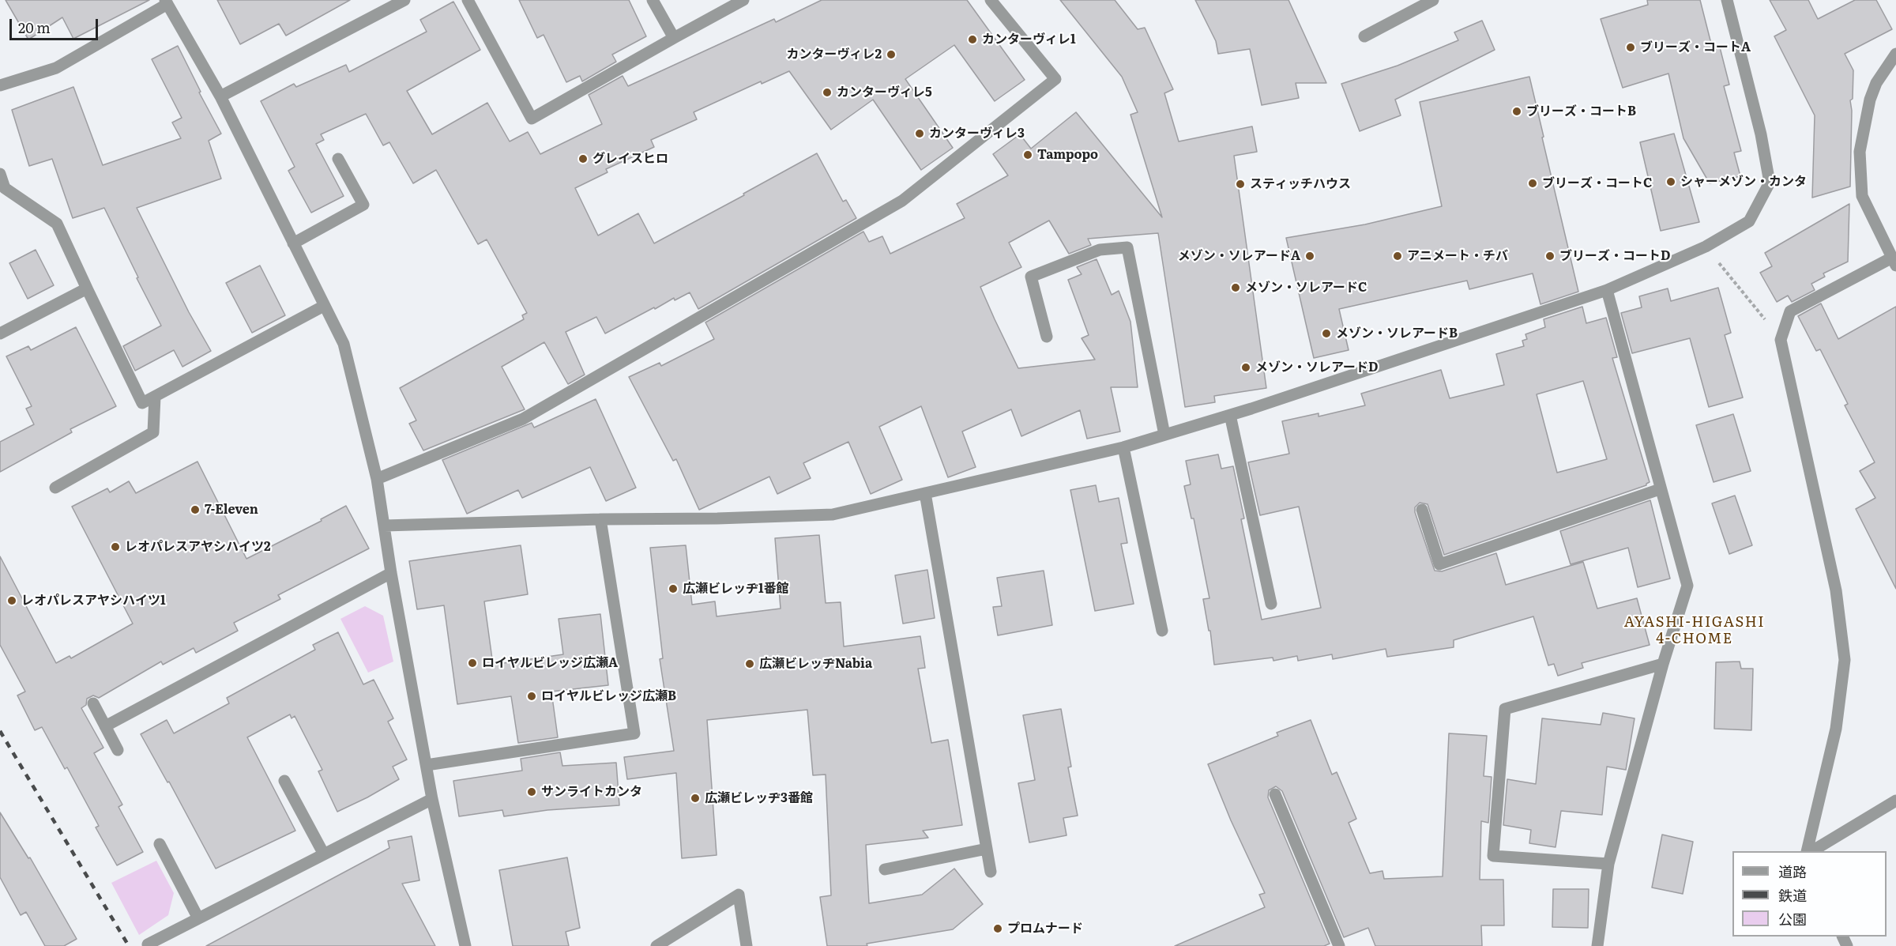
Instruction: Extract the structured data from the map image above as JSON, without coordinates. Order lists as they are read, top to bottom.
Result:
{
  "districts": ["AYASHI-HIGASHI 4-CHOME"],
  "places": [
    "カンターヴィレ1",
    "ブリーズ・コートA",
    "カンターヴィレ2",
    "カンターヴィレ5",
    "ブリーズ・コートB",
    "カンターヴィレ3",
    "Tampopo",
    "グレイスヒロ",
    "シャーメゾン・カンタ",
    "ブリーズ・コートC",
    "スティッチハウス",
    "メゾン・ソレアードA",
    "アニメート・チバ",
    "ブリーズ・コートD",
    "メゾン・ソレアードC",
    "メゾン・ソレアードB",
    "メゾン・ソレアードD",
    "7-Eleven",
    "レオパレスアヤシハイツ2",
    "広瀬ビレッヂ1番館",
    "レオパレスアヤシハイツ1",
    "ロイヤルビレッジ広瀬A",
    "広瀬ビレッヂNabia",
    "ロイヤルビレッジ広瀬B",
    "サンライトカンタ",
    "広瀬ビレッヂ3番館",
    "プロムナード"
  ],
  "legend": ["道路", "鉄道", "公園"],
  "scale_bar": "20 m"
}
